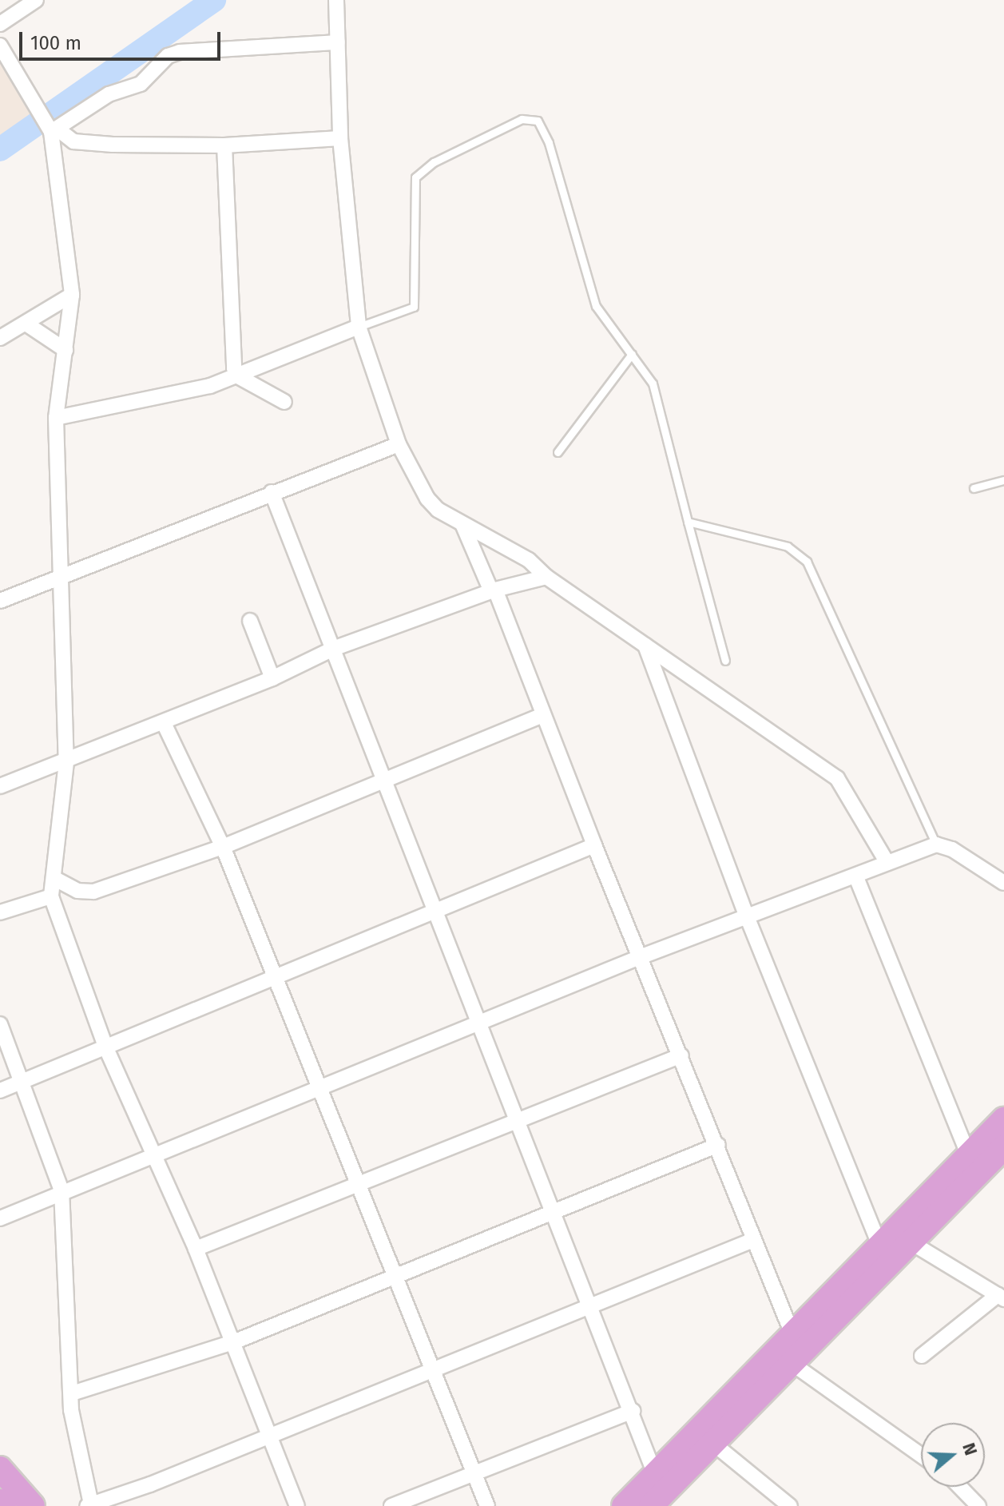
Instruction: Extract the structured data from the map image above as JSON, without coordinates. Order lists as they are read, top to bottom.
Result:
{
  "scale_bar": "100 m",
  "north": "right"
}
